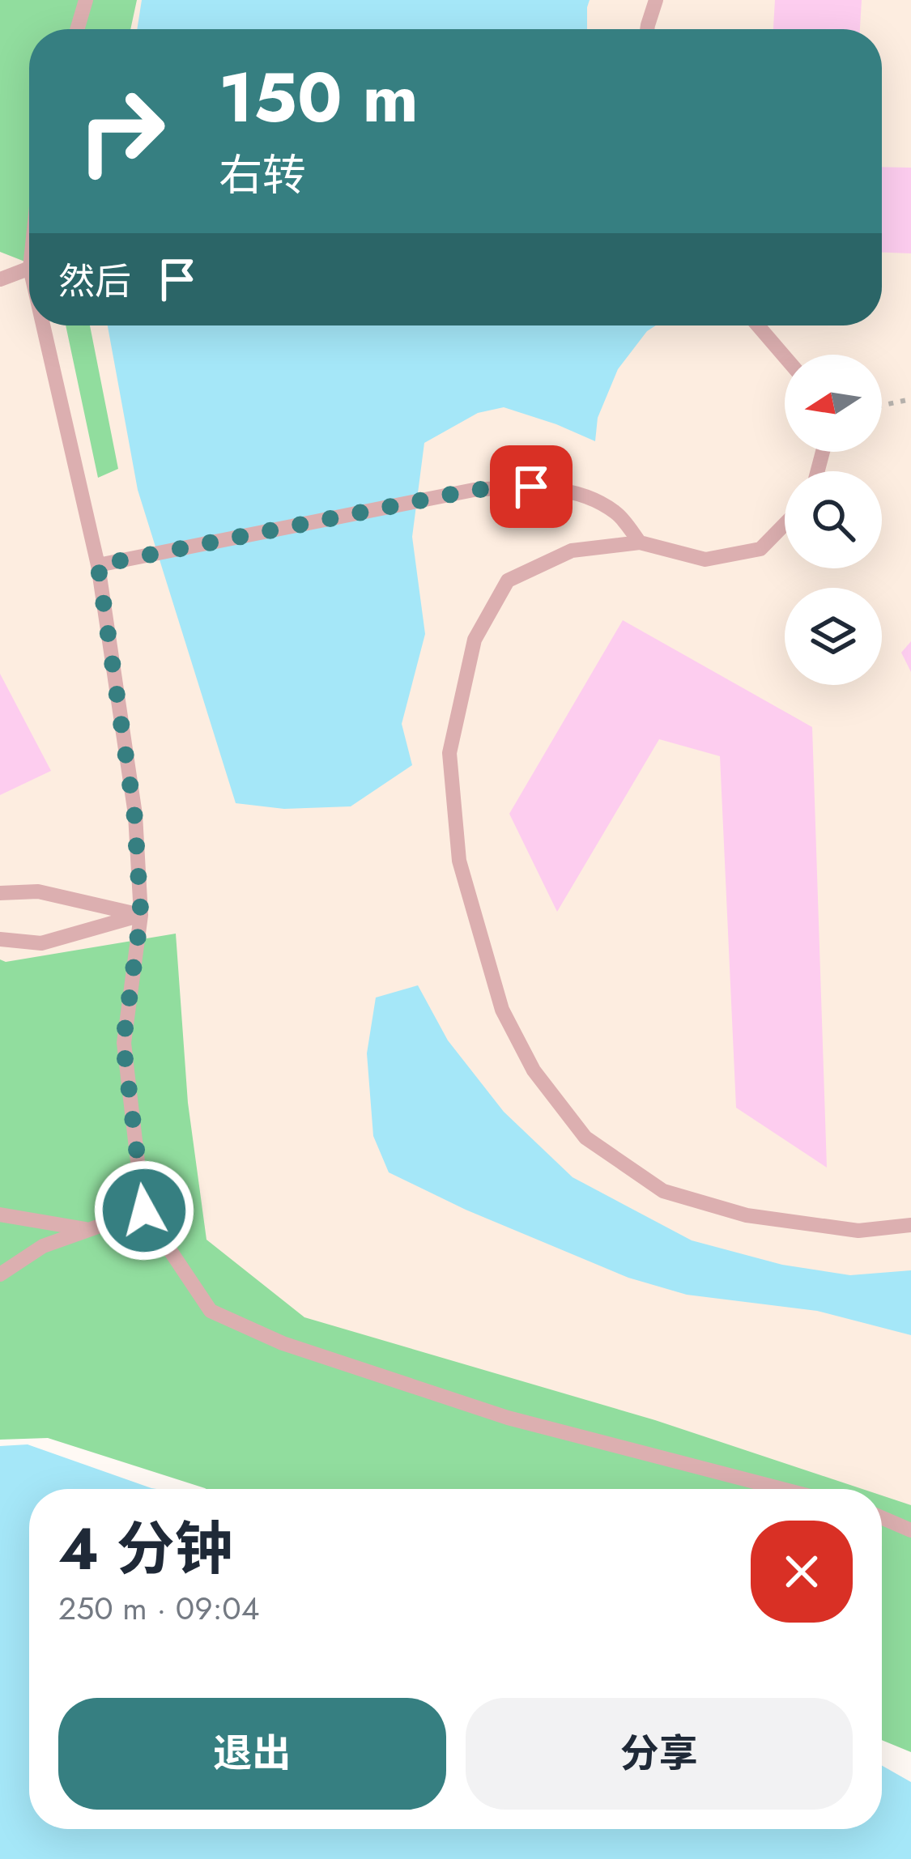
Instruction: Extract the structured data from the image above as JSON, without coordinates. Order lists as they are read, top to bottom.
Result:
{
  "north": "left",
  "page": {
    "turn": ["150 m", "右转"],
    "then": "然后",
    "heading": ["4 分钟", "250 m · 09:04"],
    "buttons": ["退出", "分享"]
  }
}
